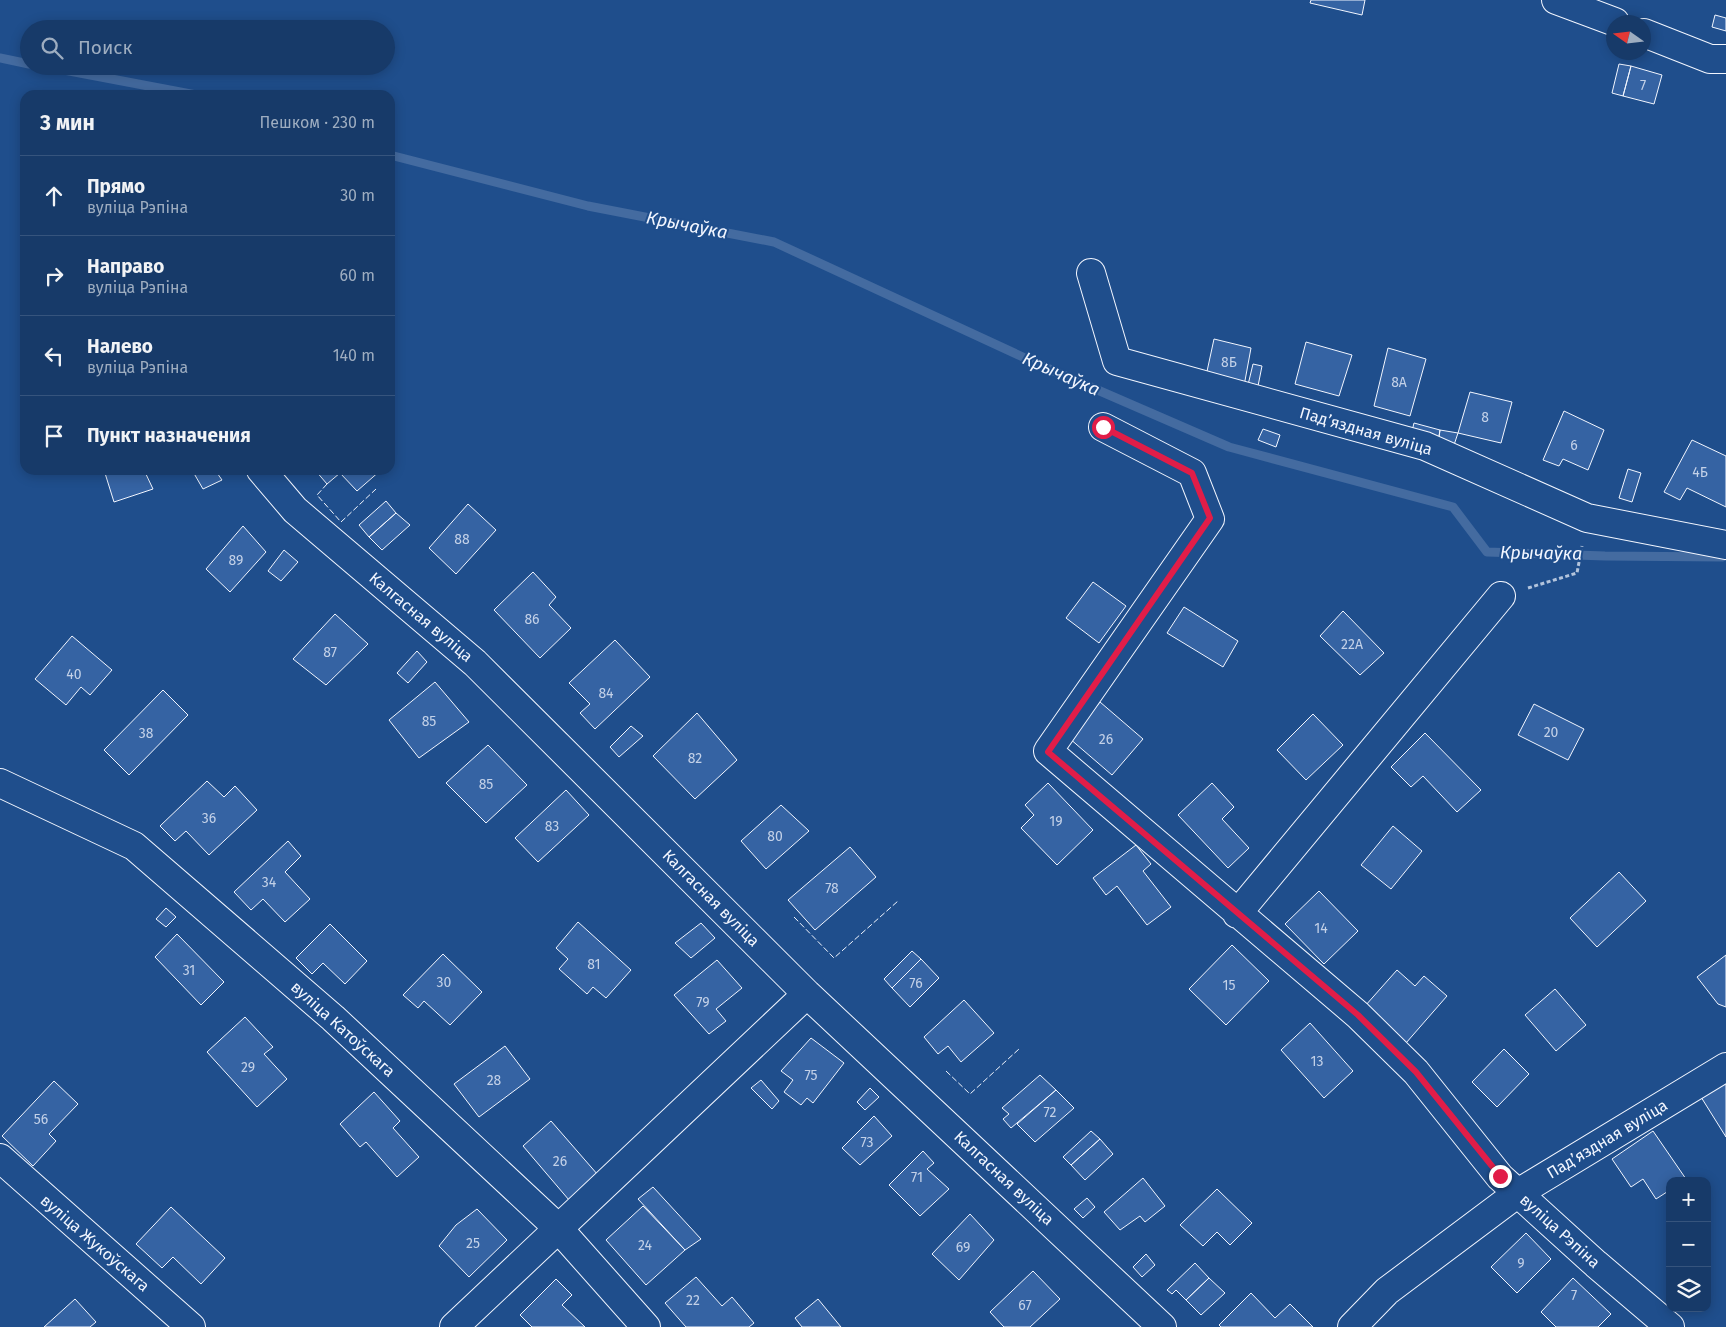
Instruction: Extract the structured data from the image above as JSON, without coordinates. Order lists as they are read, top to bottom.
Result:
{
  "streets": {
    "street": [
      "Падʼяздная вуліца",
      "Калгасная вуліца",
      "вуліца Катоўскага",
      "вуліца Рэпіна",
      "вуліца Жукоўскага"
    ]
  },
  "crossings": [
    ["Падʼяздная вуліца", "вуліца Рэпіна"]
  ],
  "water": ["Крычаўка"],
  "house_numbers": [
    "7",
    "8Б",
    "8А",
    "8",
    "6",
    "4Б",
    "88",
    "89",
    "86",
    "22А",
    "87",
    "40",
    "84",
    "85",
    "20",
    "38",
    "26",
    "82",
    "85",
    "36",
    "19",
    "83",
    "80",
    "34",
    "78",
    "14",
    "81",
    "31",
    "30",
    "76",
    "15",
    "79",
    "13",
    "29",
    "75",
    "28",
    "72",
    "56",
    "73",
    "26",
    "71",
    "25",
    "24",
    "69",
    "9",
    "7",
    "22",
    "67"
  ],
  "north": "left",
  "page": {
    "search": "Поиск",
    "heading": ["3 мин", "Пешком · 230 m"],
    "list": [
      ["Прямо", "вуліца Рэпіна", "30 m"],
      ["Направо", "вуліца Рэпіна", "60 m"],
      ["Налево", "вуліца Рэпіна", "140 m"],
      "Пункт назначения"
    ],
    "map_buttons": ["+", "−"]
  }
}
